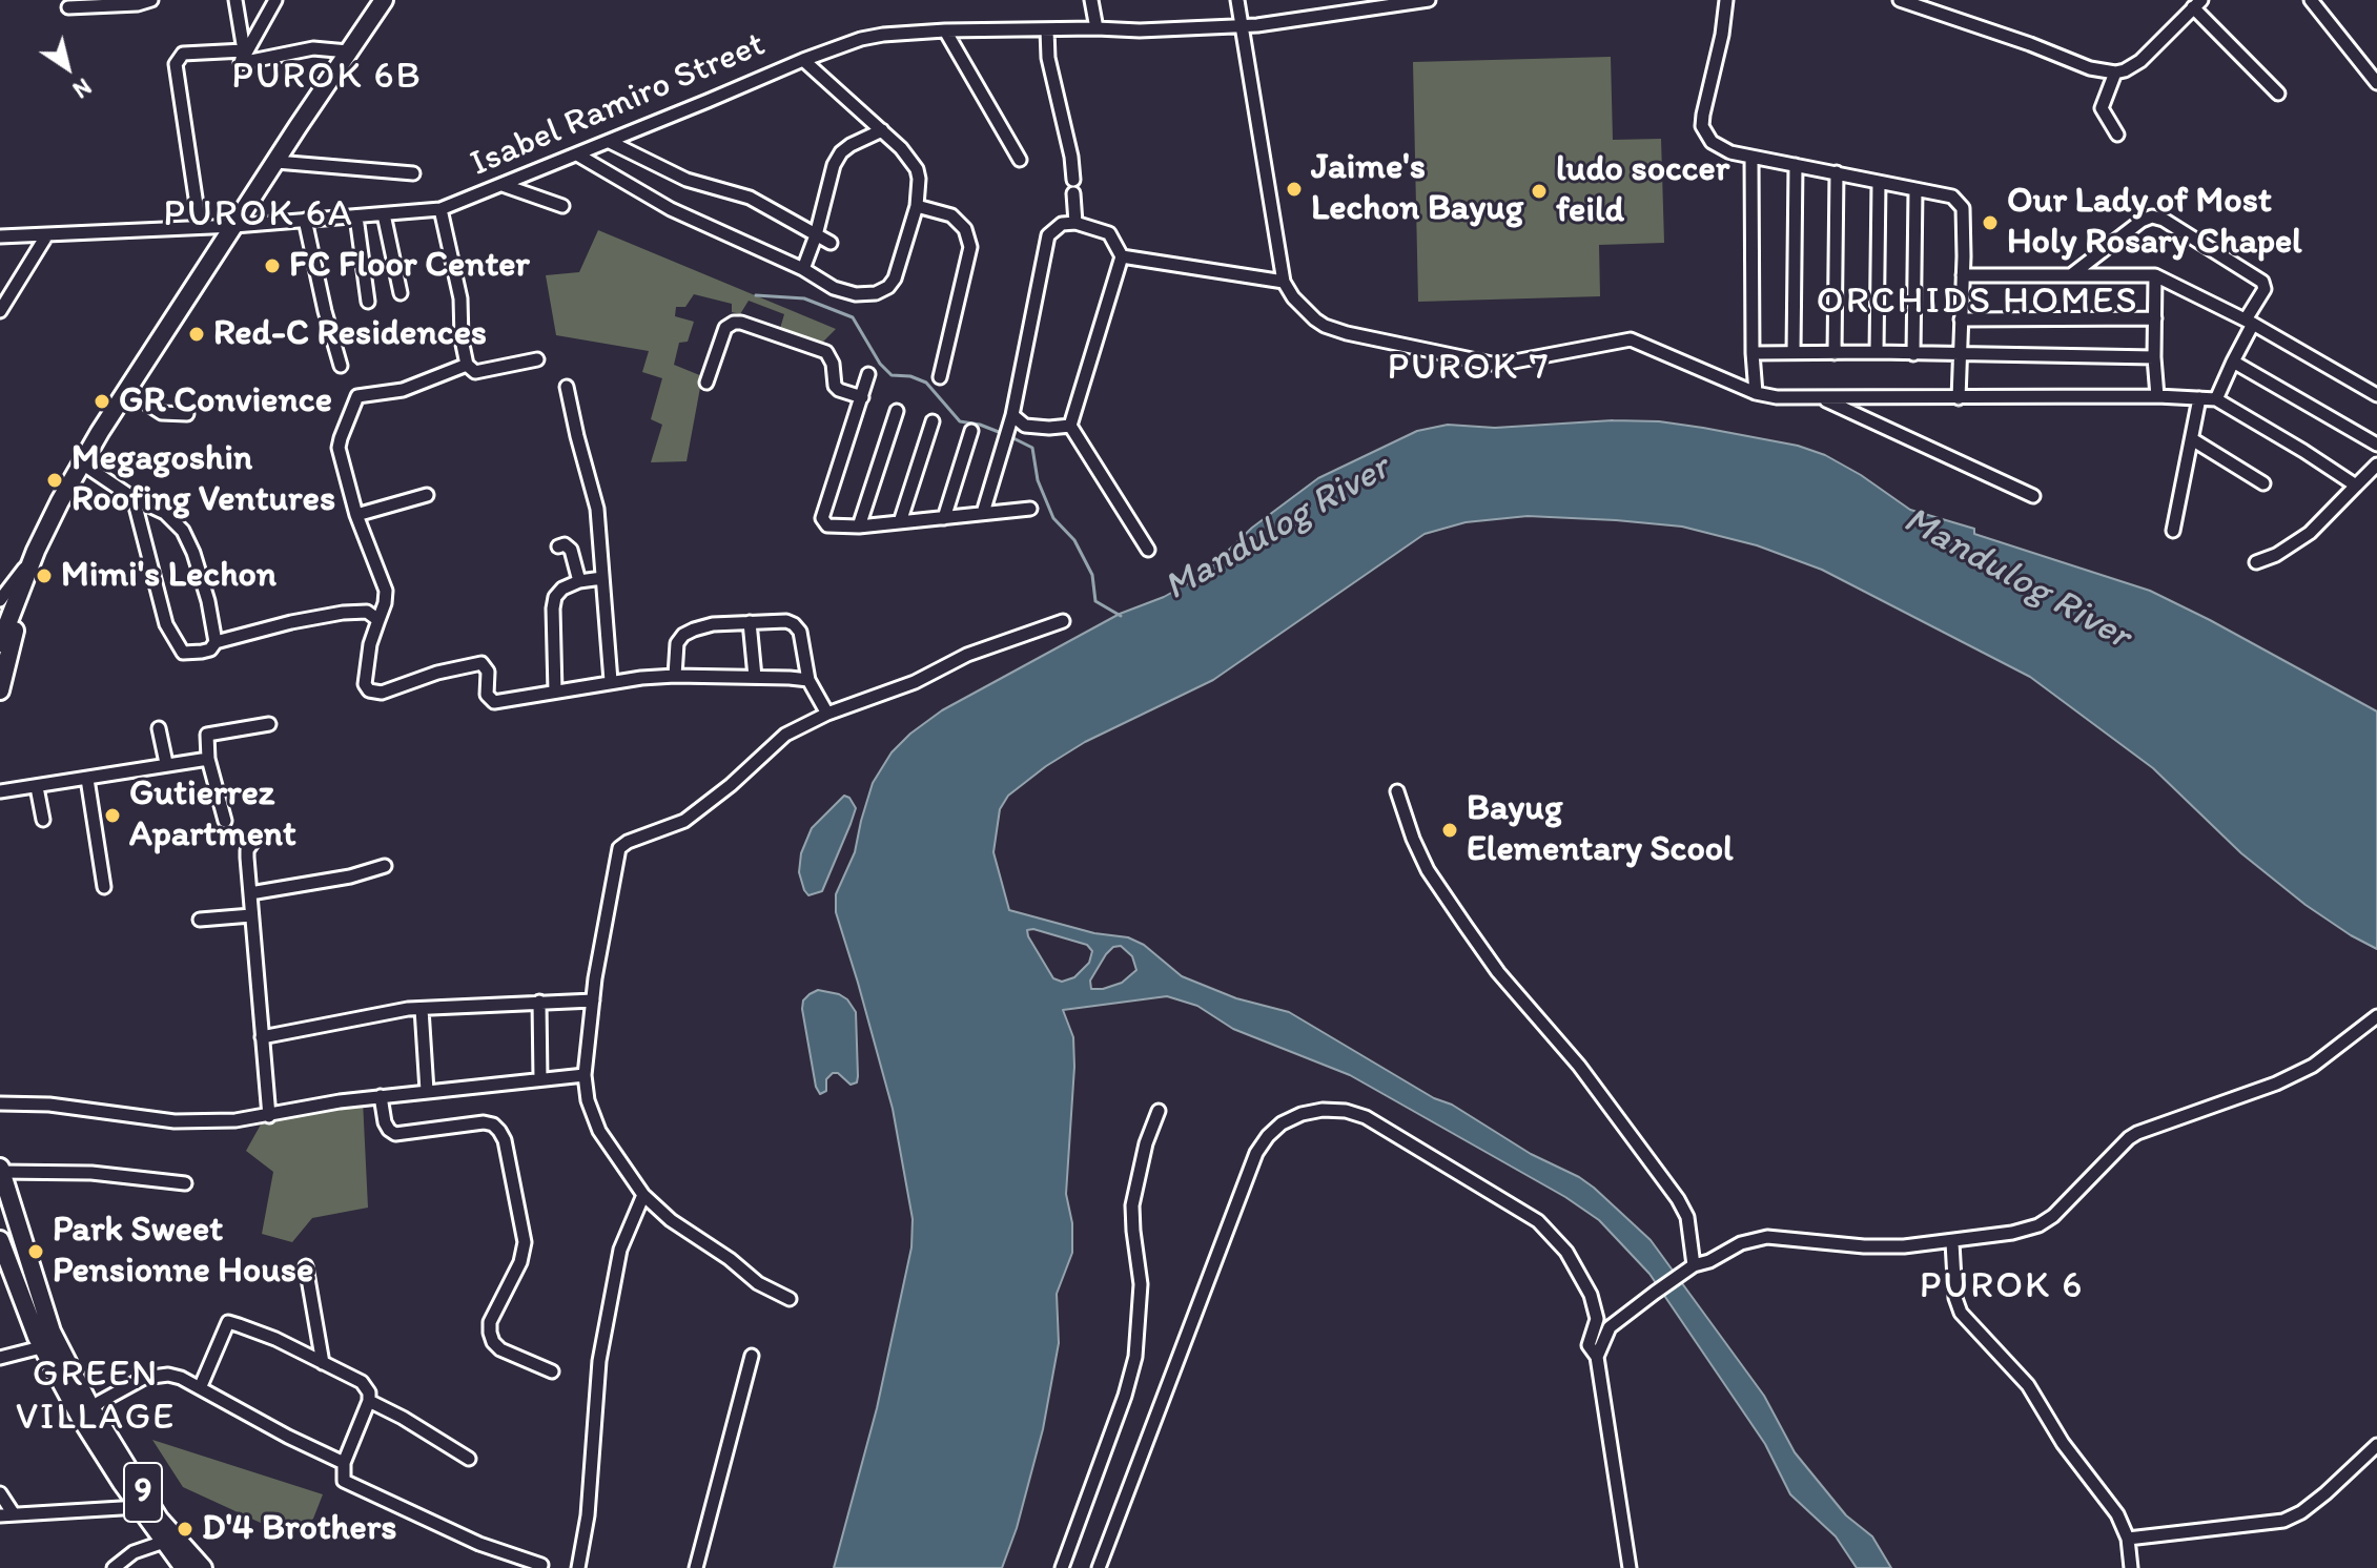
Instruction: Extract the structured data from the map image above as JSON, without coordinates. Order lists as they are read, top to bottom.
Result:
{
  "streets": {
    "highway": ["9"],
    "street": ["Isabel Ramiro Street"]
  },
  "districts": [
    "PUROK 6B",
    "PUROK 6A",
    "ORCHIDS HOMES",
    "PUROK 7",
    "PUROK 6",
    "GREEN VILLAGE"
  ],
  "water": ["Mandulog River"],
  "places": [
    "Jaime's Lechon Bayug",
    "ludo soccer feild",
    "Our Lady of Most Holy Rosary Chapel",
    "FC Floor Center",
    "Red-C Residences",
    "GR Convience",
    "Megagoshin Roofing Ventures",
    "Mimi's Lechon",
    "Gutierrez Apartment",
    "Bayug Elementary Scool",
    "Park Sweet Pensionne House",
    "D'4 Brothers"
  ],
  "north": "bottom right"
}
